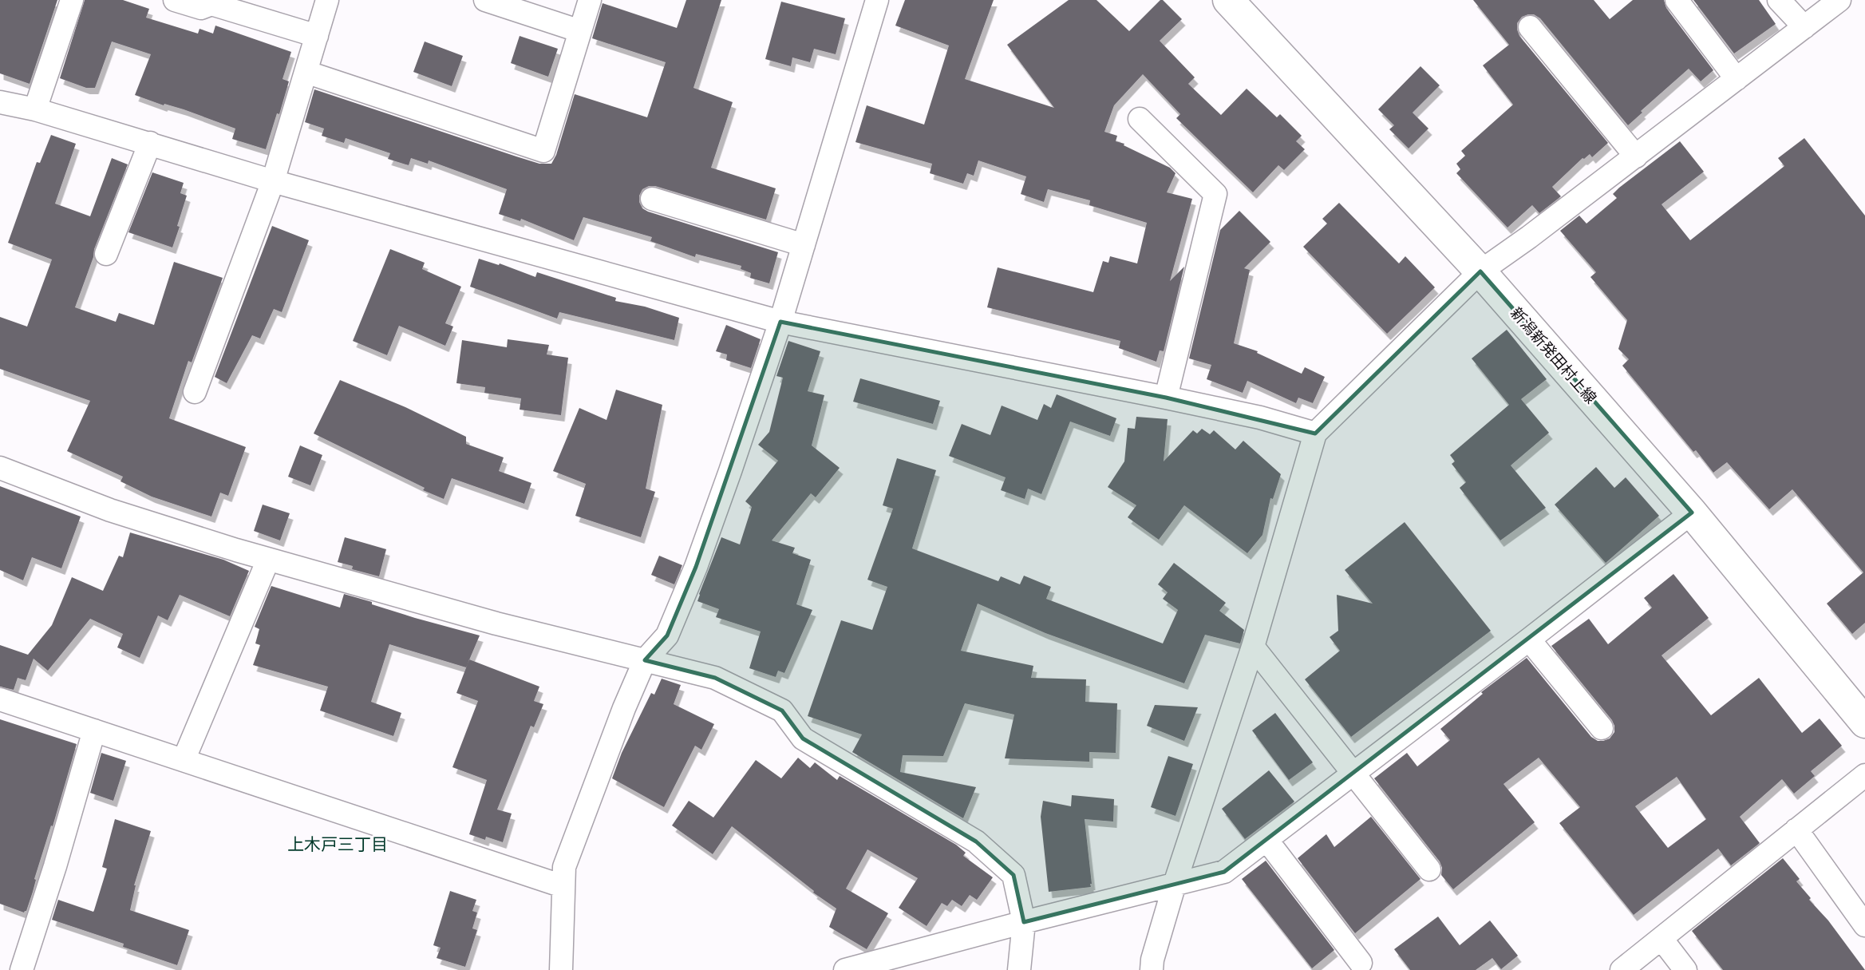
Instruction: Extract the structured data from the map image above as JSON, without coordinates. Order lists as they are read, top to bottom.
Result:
{
  "streets": {
    "main road": ["新潟新発田村上線"]
  },
  "districts": ["上木戸三丁目"]
}
